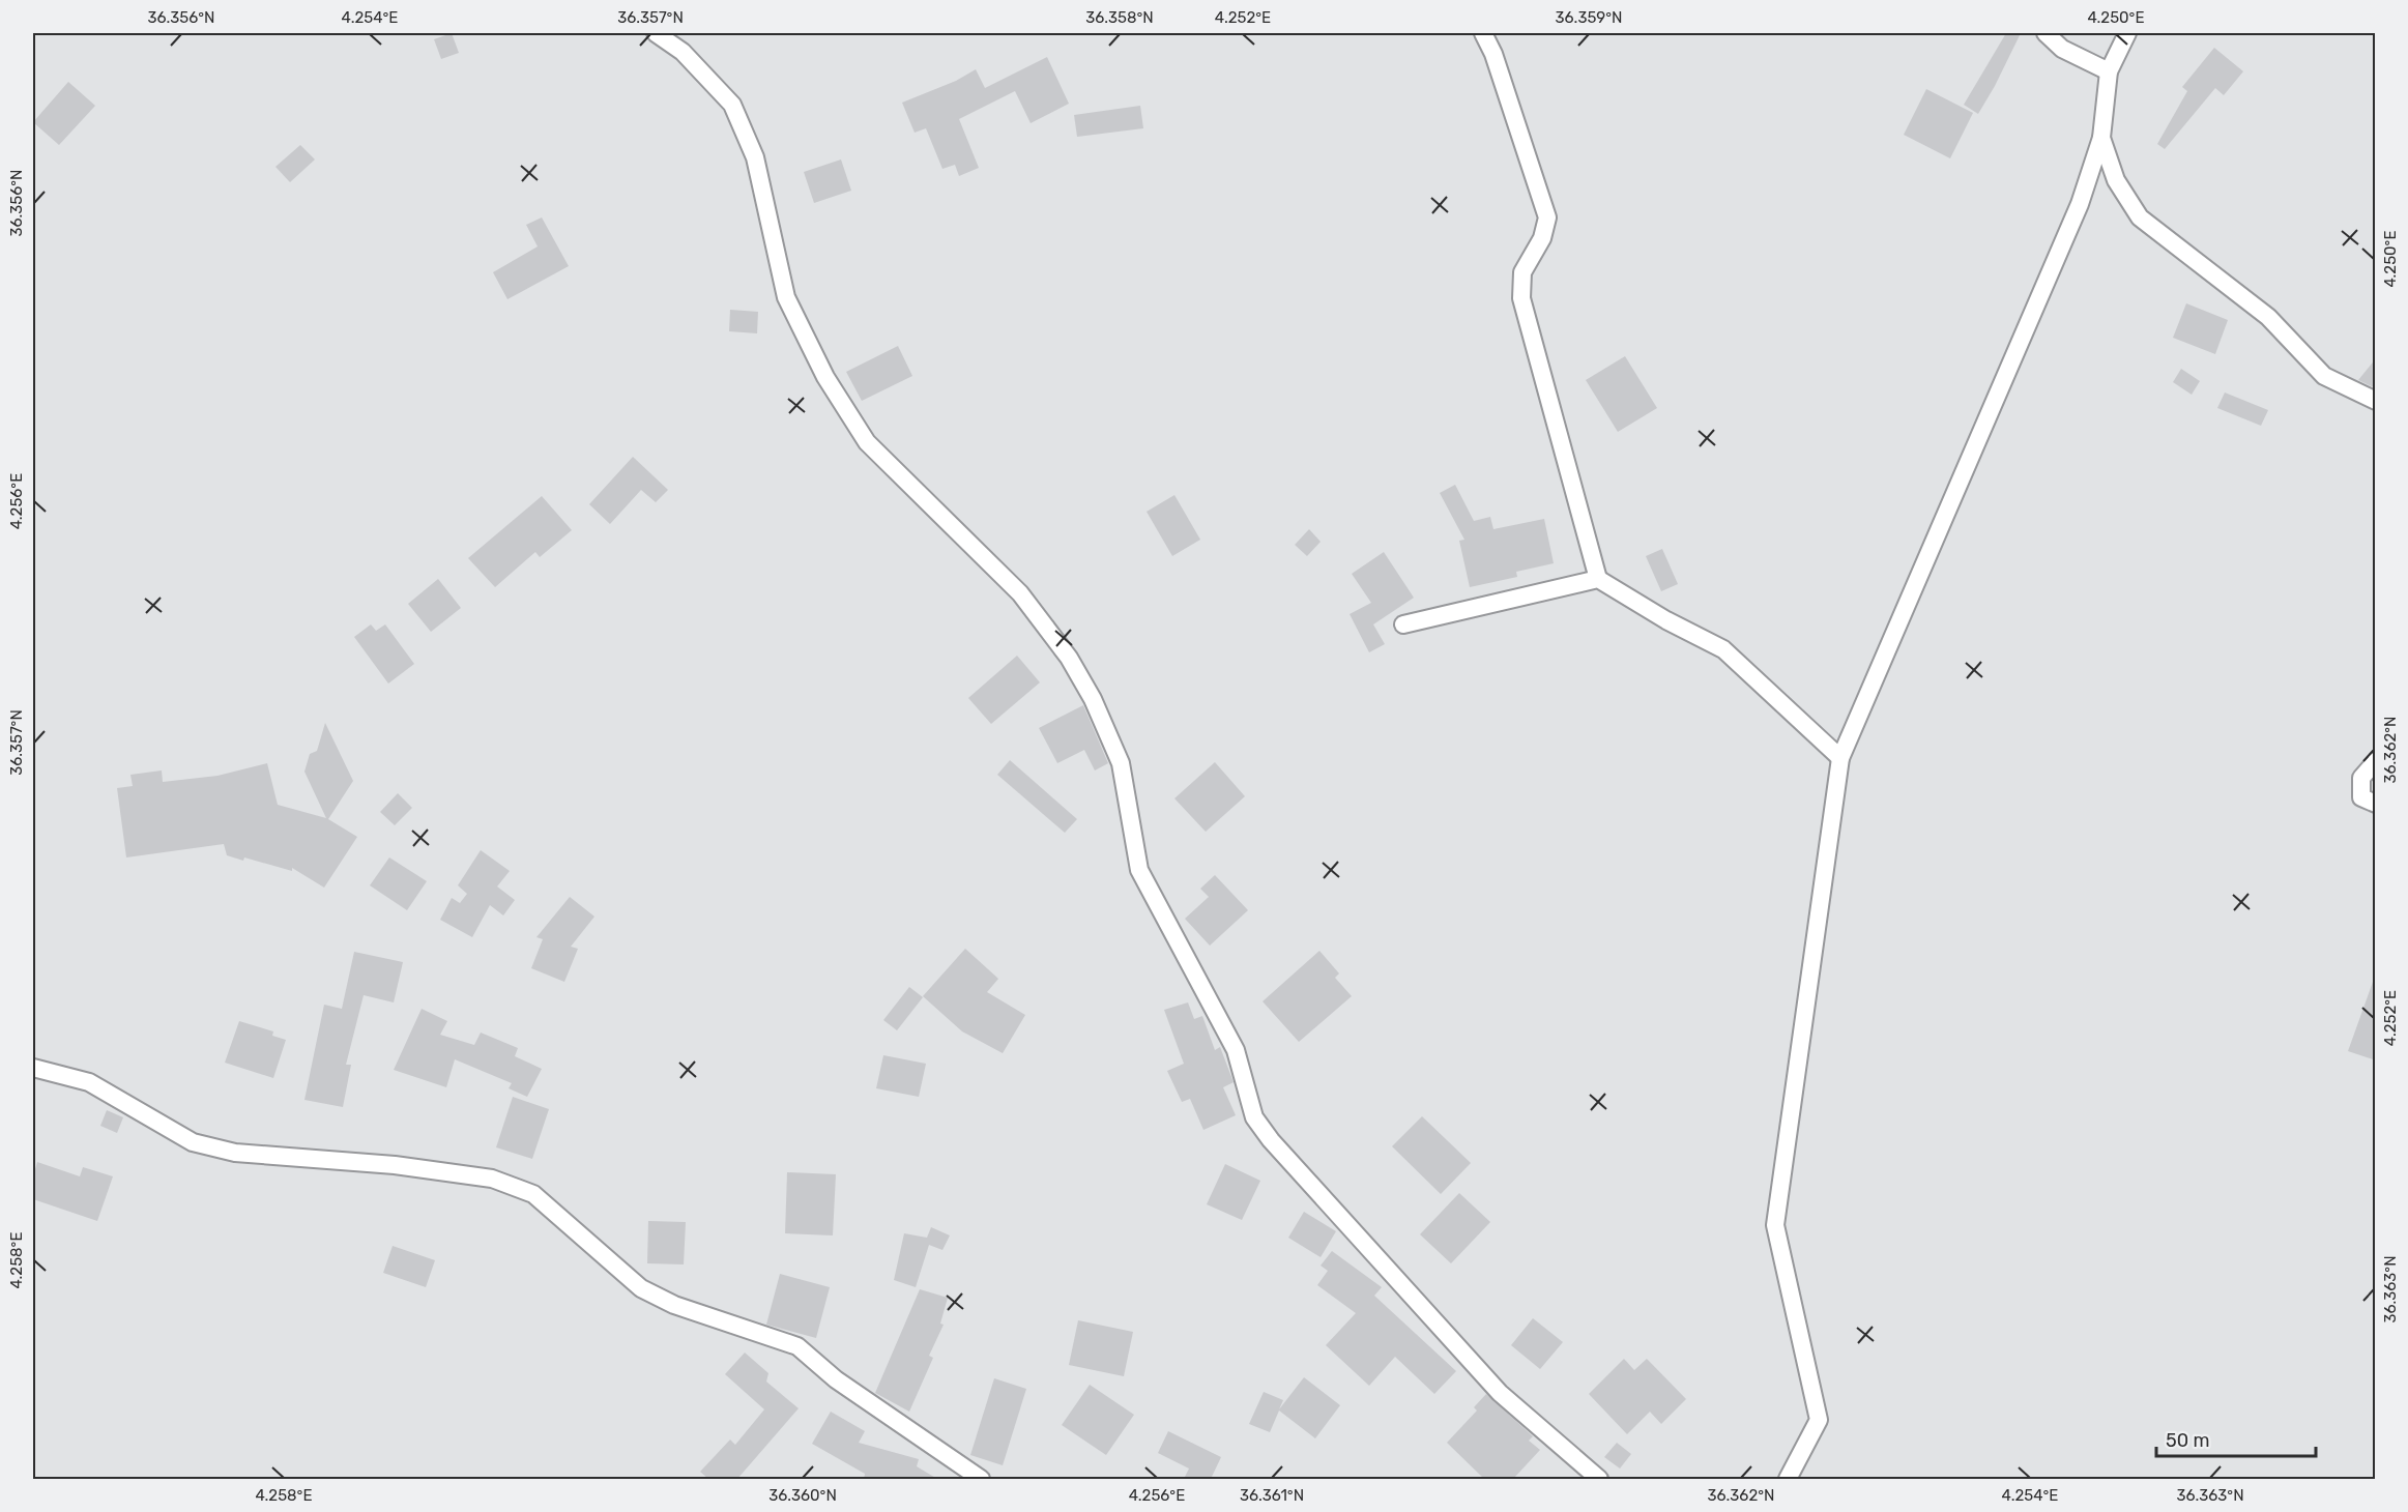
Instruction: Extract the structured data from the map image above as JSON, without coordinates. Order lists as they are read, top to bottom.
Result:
{
  "scale_bar": "50 m",
  "coordinates": [
    "36.356°N",
    "4.254°E",
    "36.357°N",
    "36.358°N",
    "4.252°E",
    "36.359°N",
    "4.250°E",
    "4.256°E",
    "36.362°N",
    "4.258°E",
    "36.363°N",
    "36.360°N",
    "36.361°N"
  ]
}
